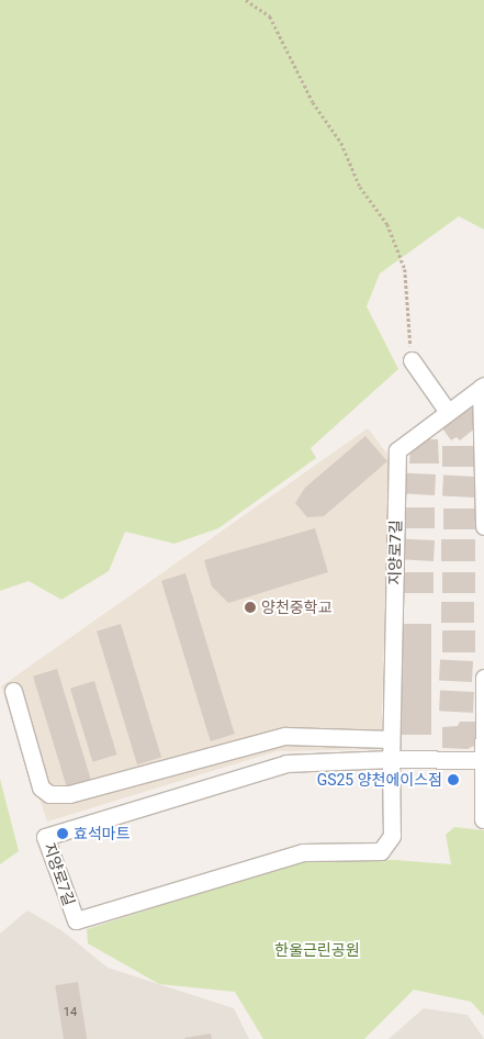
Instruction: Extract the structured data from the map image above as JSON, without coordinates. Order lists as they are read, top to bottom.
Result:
{
  "streets": {
    "street": ["지양로7길"]
  },
  "parks": ["한울근린공원"],
  "places": ["양천중학교", "GS25 양천에이스점", "효석마트"],
  "house_numbers": ["14"]
}
